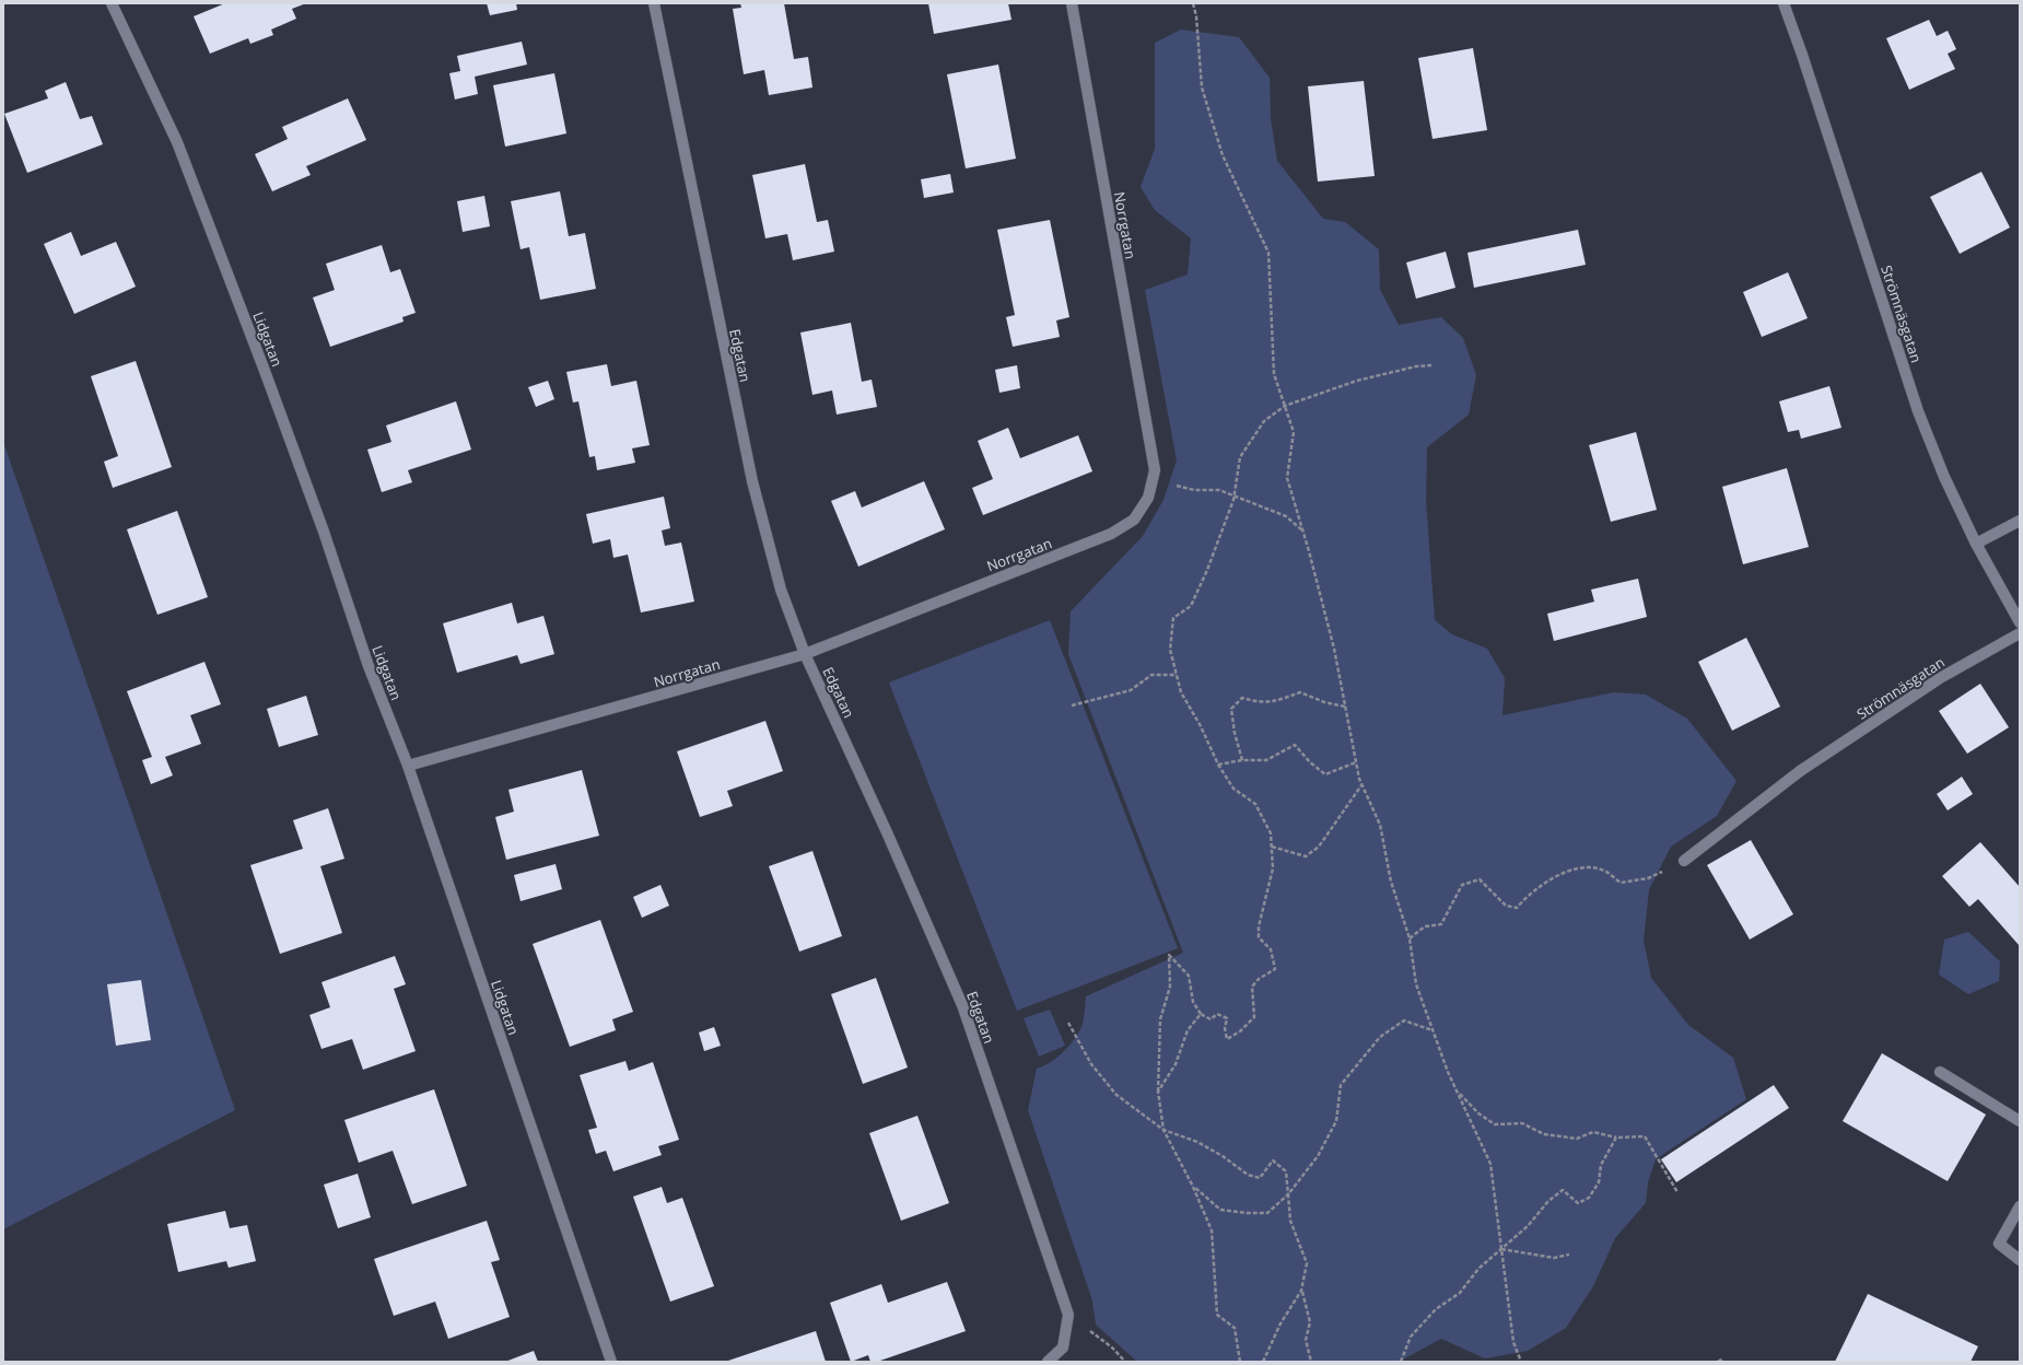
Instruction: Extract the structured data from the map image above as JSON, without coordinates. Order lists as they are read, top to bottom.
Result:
{
  "streets": {
    "street": [
      "Norrgatan",
      "Strömnäsgatan",
      "Lidgatan",
      "Edgatan"
    ]
  },
  "crossings": [
    ["Norrgatan", "Lidgatan"],
    ["Norrgatan", "Edgatan"]
  ]
}
